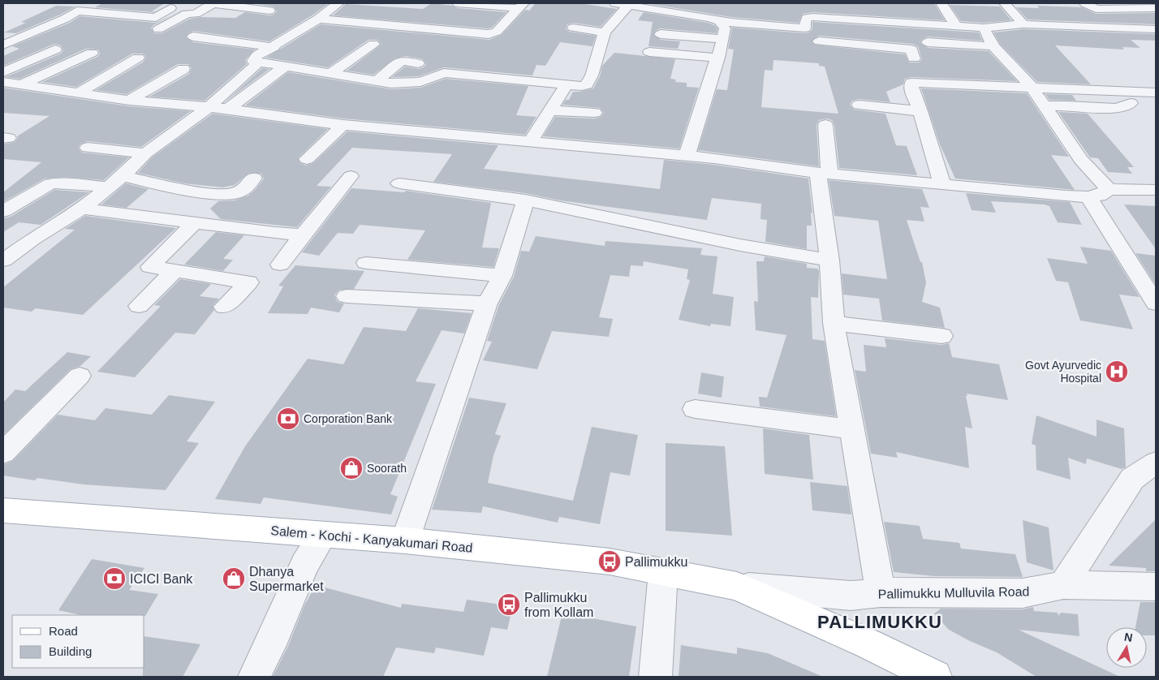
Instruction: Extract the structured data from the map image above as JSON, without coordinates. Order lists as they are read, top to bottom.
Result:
{
  "streets": {
    "main road": ["Salem - Kochi - Kanyakumari Road"],
    "street": ["Pallimukku Mulluvila Road"]
  },
  "crossings": [
    ["Salem - Kochi - Kanyakumari Road", "Pallimukku Mulluvila Road"]
  ],
  "districts": ["PALLIMUKKU"],
  "places": {
    "hospital": ["Govt Ayurvedic Hospital"],
    "bank": ["Corporation Bank", "ICICI Bank"],
    "shop": ["Soorath", "Dhanya Supermarket"],
    "bus stop": ["Pallimukku", "Pallimukku from Kollam"]
  },
  "legend": ["Road", "Building"],
  "north": "top"
}
